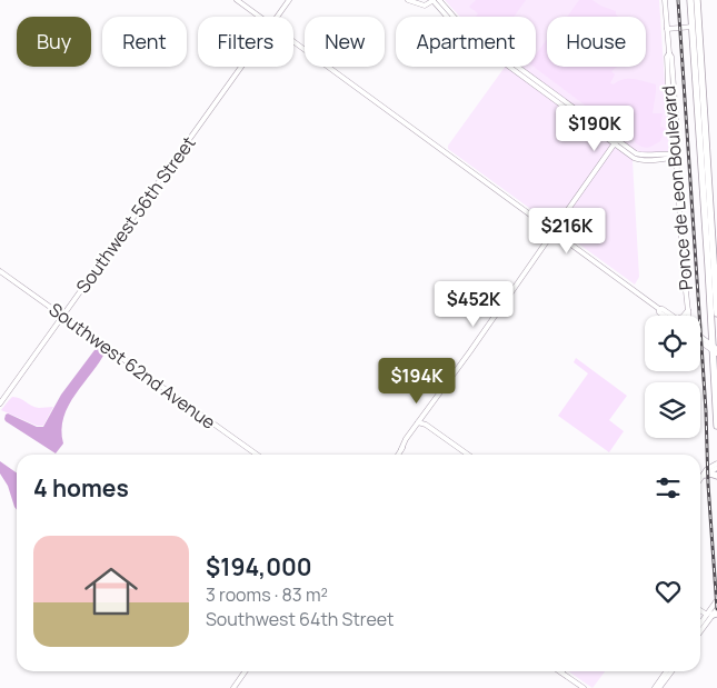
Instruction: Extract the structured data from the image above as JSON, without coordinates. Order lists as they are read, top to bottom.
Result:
{
  "streets": {
    "main road": ["Ponce de Leon Boulevard", "Southwest 56th Street", "Southwest 62nd Avenue"]
  },
  "crossings": [
    ["Southwest 56th Street", "Southwest 62nd Avenue"]
  ],
  "page": {
    "chip": [
      "Buy",
      "Rent",
      "Filters",
      "New",
      "Apartment",
      "House"
    ],
    "price": [
      "$190K",
      "$216K",
      "$452K",
      "$194K"
    ],
    "heading": "4 homes",
    "list": [
      {
        "name": "$194,000",
        "note": "3 rooms · 83 m² · Southwest 64th Street"
      }
    ]
  }
}
